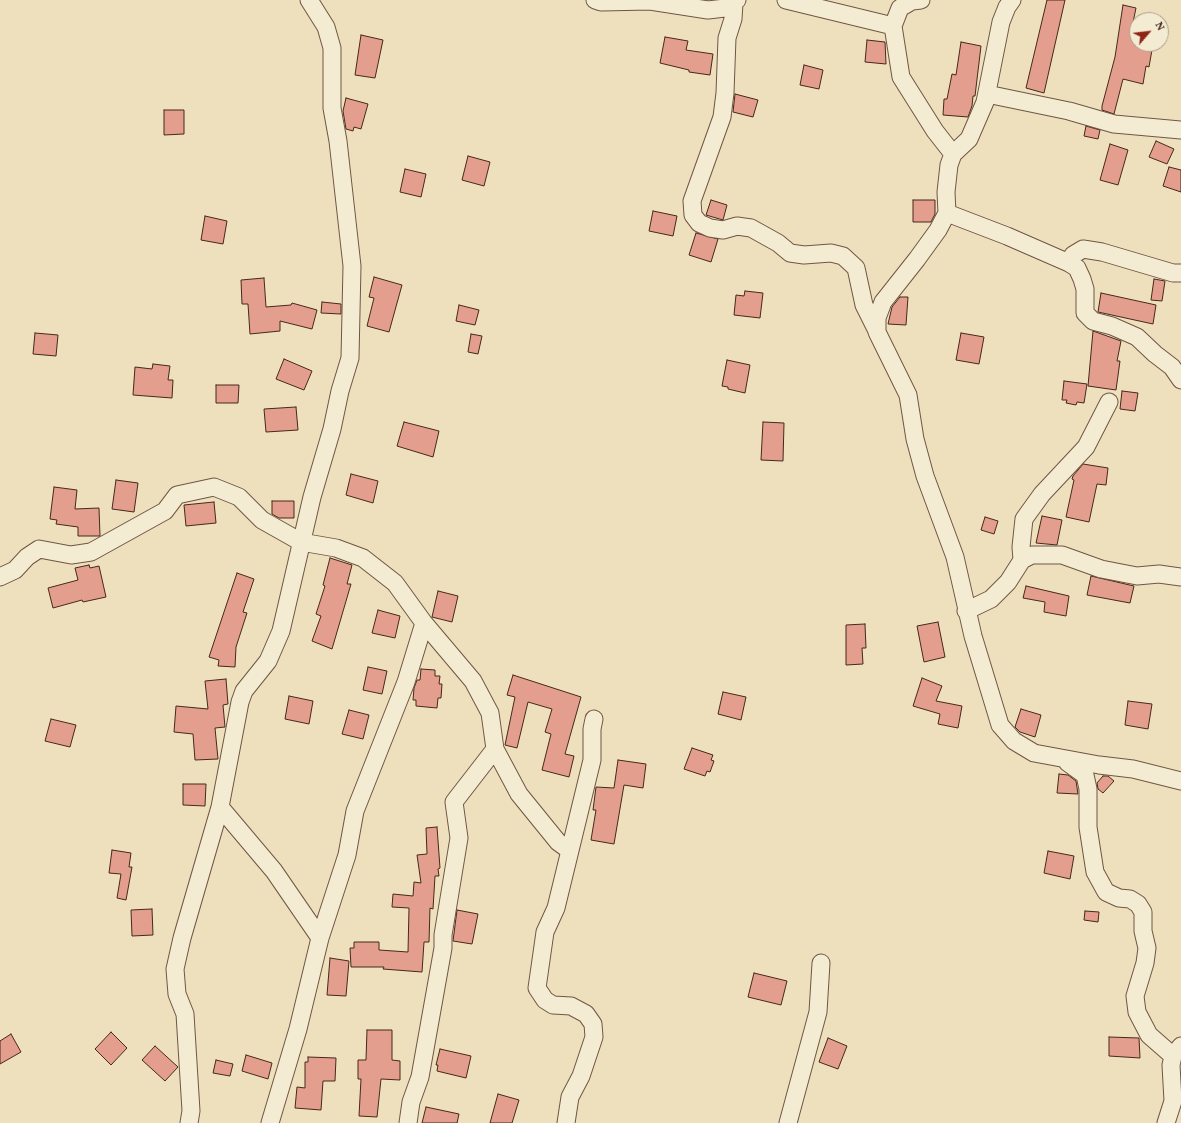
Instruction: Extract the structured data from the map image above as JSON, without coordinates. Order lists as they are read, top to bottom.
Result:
{
  "north": "top right"
}
